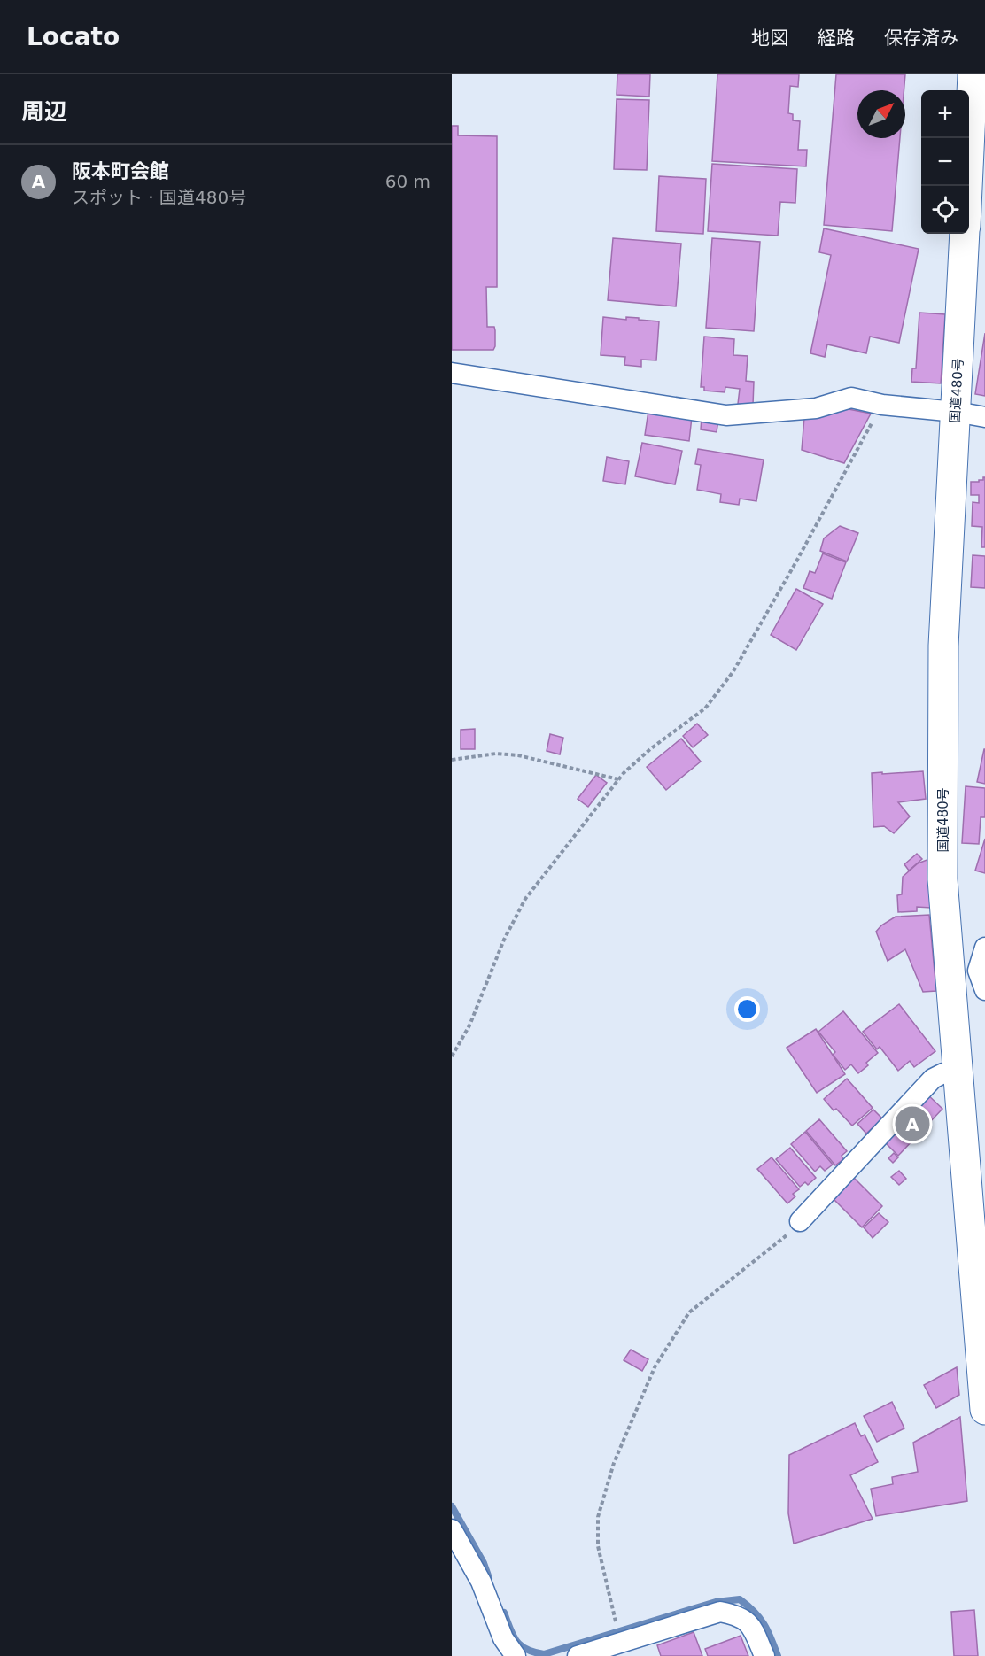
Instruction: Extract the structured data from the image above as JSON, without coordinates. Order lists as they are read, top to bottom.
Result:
{
  "streets": {
    "highway": ["国道480号"]
  },
  "north": "top right",
  "page": {
    "header": "Locato",
    "nav": ["地図", "経路", "保存済み"],
    "heading": "周辺",
    "map_buttons": ["+", "−"],
    "list": [
      {
        "mark": "A",
        "name": "阪本町会館",
        "note": "スポット · 国道480号",
        "value": "60 m"
      }
    ],
    "pins": "A"
  }
}
